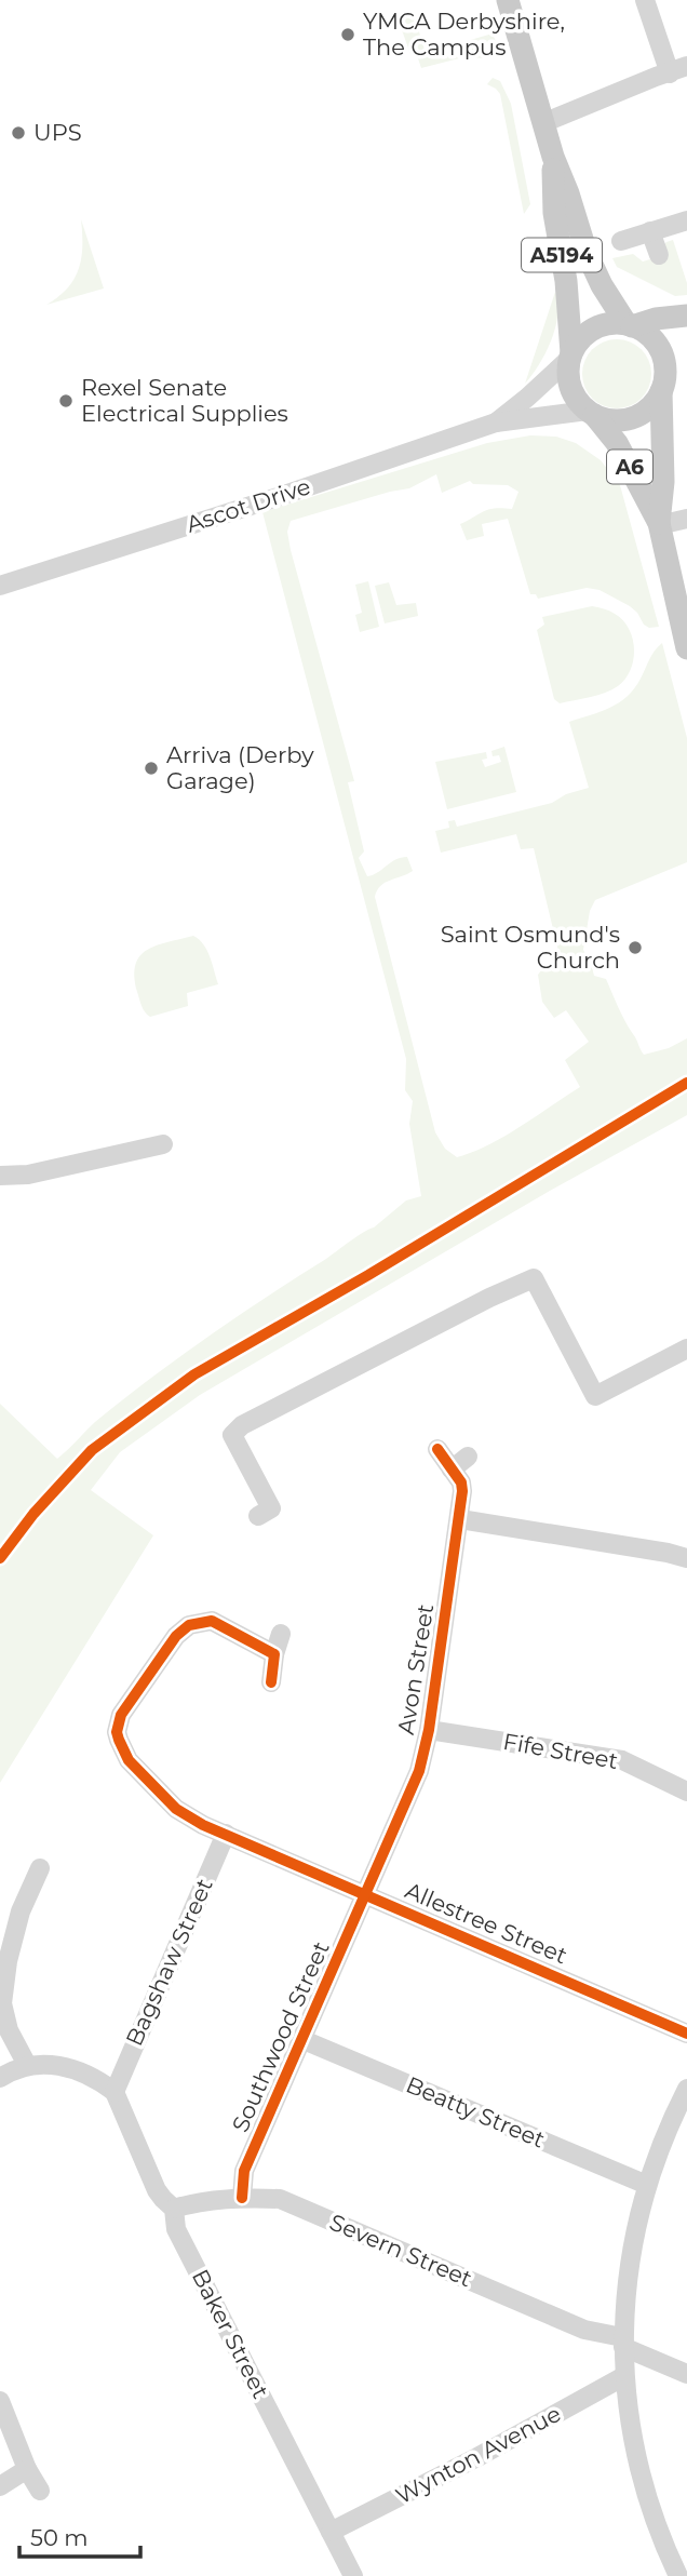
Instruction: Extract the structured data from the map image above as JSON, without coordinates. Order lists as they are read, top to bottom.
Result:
{
  "streets": {
    "main road": ["A5194", "A6"],
    "street": [
      "Ascot Drive",
      "Avon Street",
      "Fife Street",
      "Allestree Street",
      "Bagshaw Street",
      "Southwood Street",
      "Beatty Street",
      "Severn Street",
      "Baker Street",
      "Wynton Avenue"
    ]
  },
  "crossings": [
    ["A5194", "A6"],
    ["A5194", "Ascot Drive"],
    ["A6", "Ascot Drive"],
    ["Avon Street", "Fife Street"],
    ["Avon Street", "Allestree Street"],
    ["Avon Street", "Southwood Street"],
    ["Allestree Street", "Bagshaw Street"],
    ["Allestree Street", "Southwood Street"],
    ["Bagshaw Street", "Baker Street"],
    ["Southwood Street", "Beatty Street"],
    ["Southwood Street", "Severn Street"],
    ["Severn Street", "Baker Street"],
    ["Baker Street", "Wynton Avenue"]
  ],
  "places": [
    "YMCA Derbyshire, The Campus",
    "UPS",
    "Rexel Senate Electrical Supplies",
    "Arriva (Derby Garage)",
    "Saint Osmund's Church"
  ],
  "scale_bar": "50 m"
}
